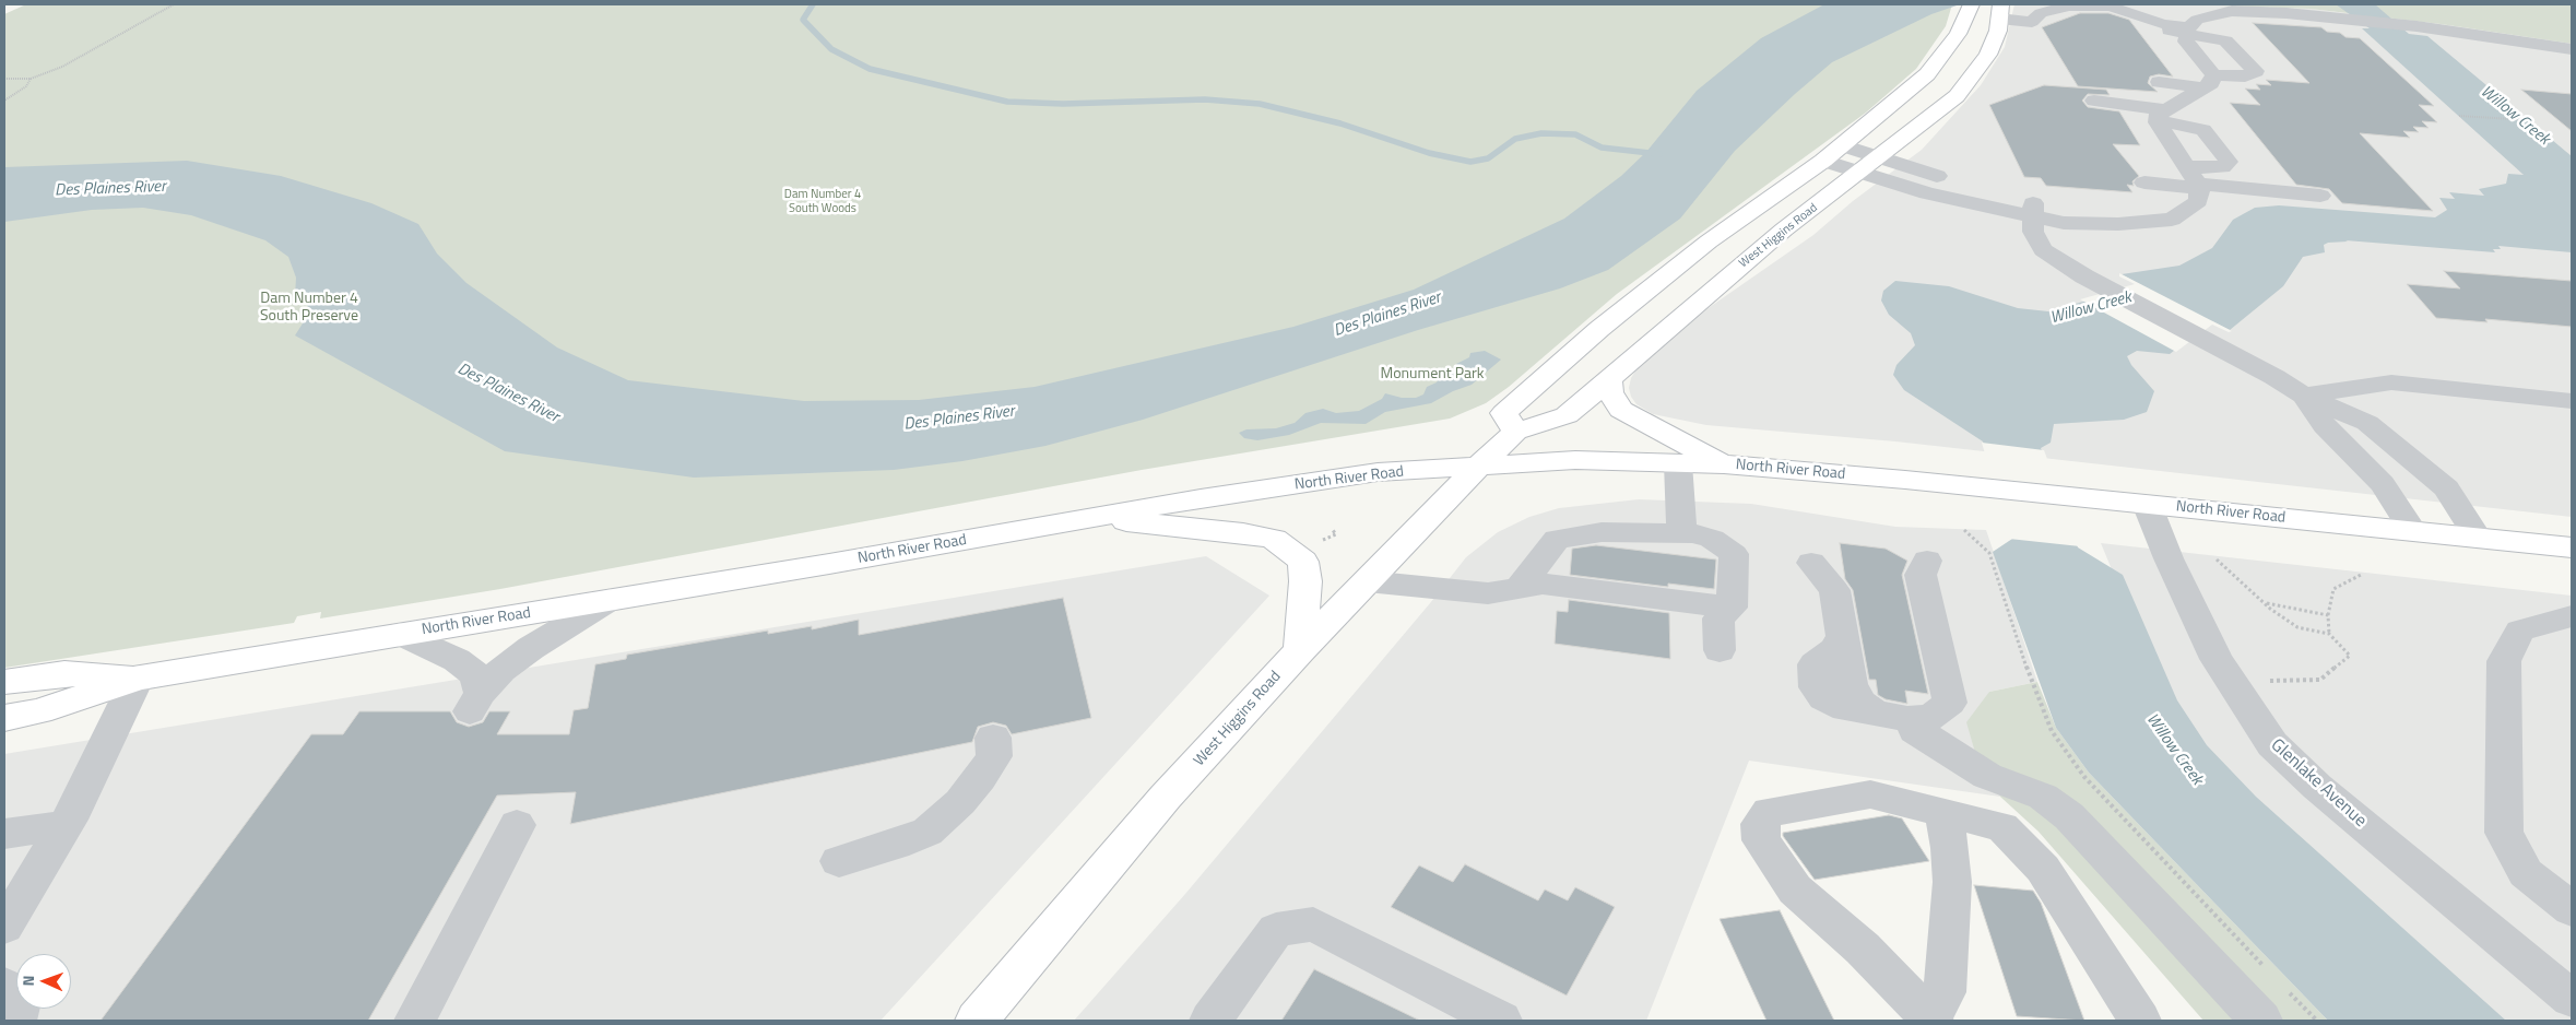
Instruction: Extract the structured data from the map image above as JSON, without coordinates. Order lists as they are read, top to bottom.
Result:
{
  "streets": {
    "main road": ["West Higgins Road", "North River Road"],
    "street": ["Glenlake Avenue"]
  },
  "crossings": [
    ["West Higgins Road", "North River Road"],
    ["North River Road", "Glenlake Avenue"]
  ],
  "water": ["Willow Creek", "Des Plaines River"],
  "parks": ["Dam Number 4 South Woods", "Dam Number 4 South Preserve", "Monument Park"],
  "north": "left"
}
